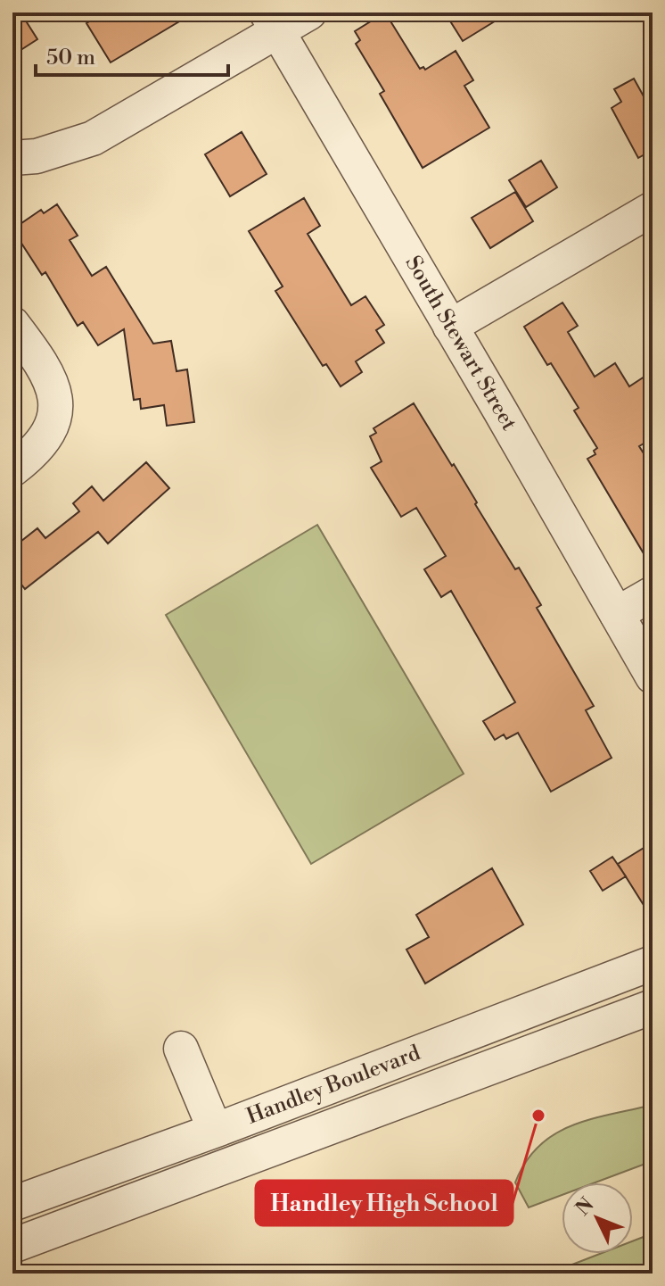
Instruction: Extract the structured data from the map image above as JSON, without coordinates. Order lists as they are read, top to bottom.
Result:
{
  "streets": {
    "street": ["South Stewart Street", "Handley Boulevard"]
  },
  "places": ["Handley High School"],
  "scale_bar": "50 m",
  "north": "top left"
}
